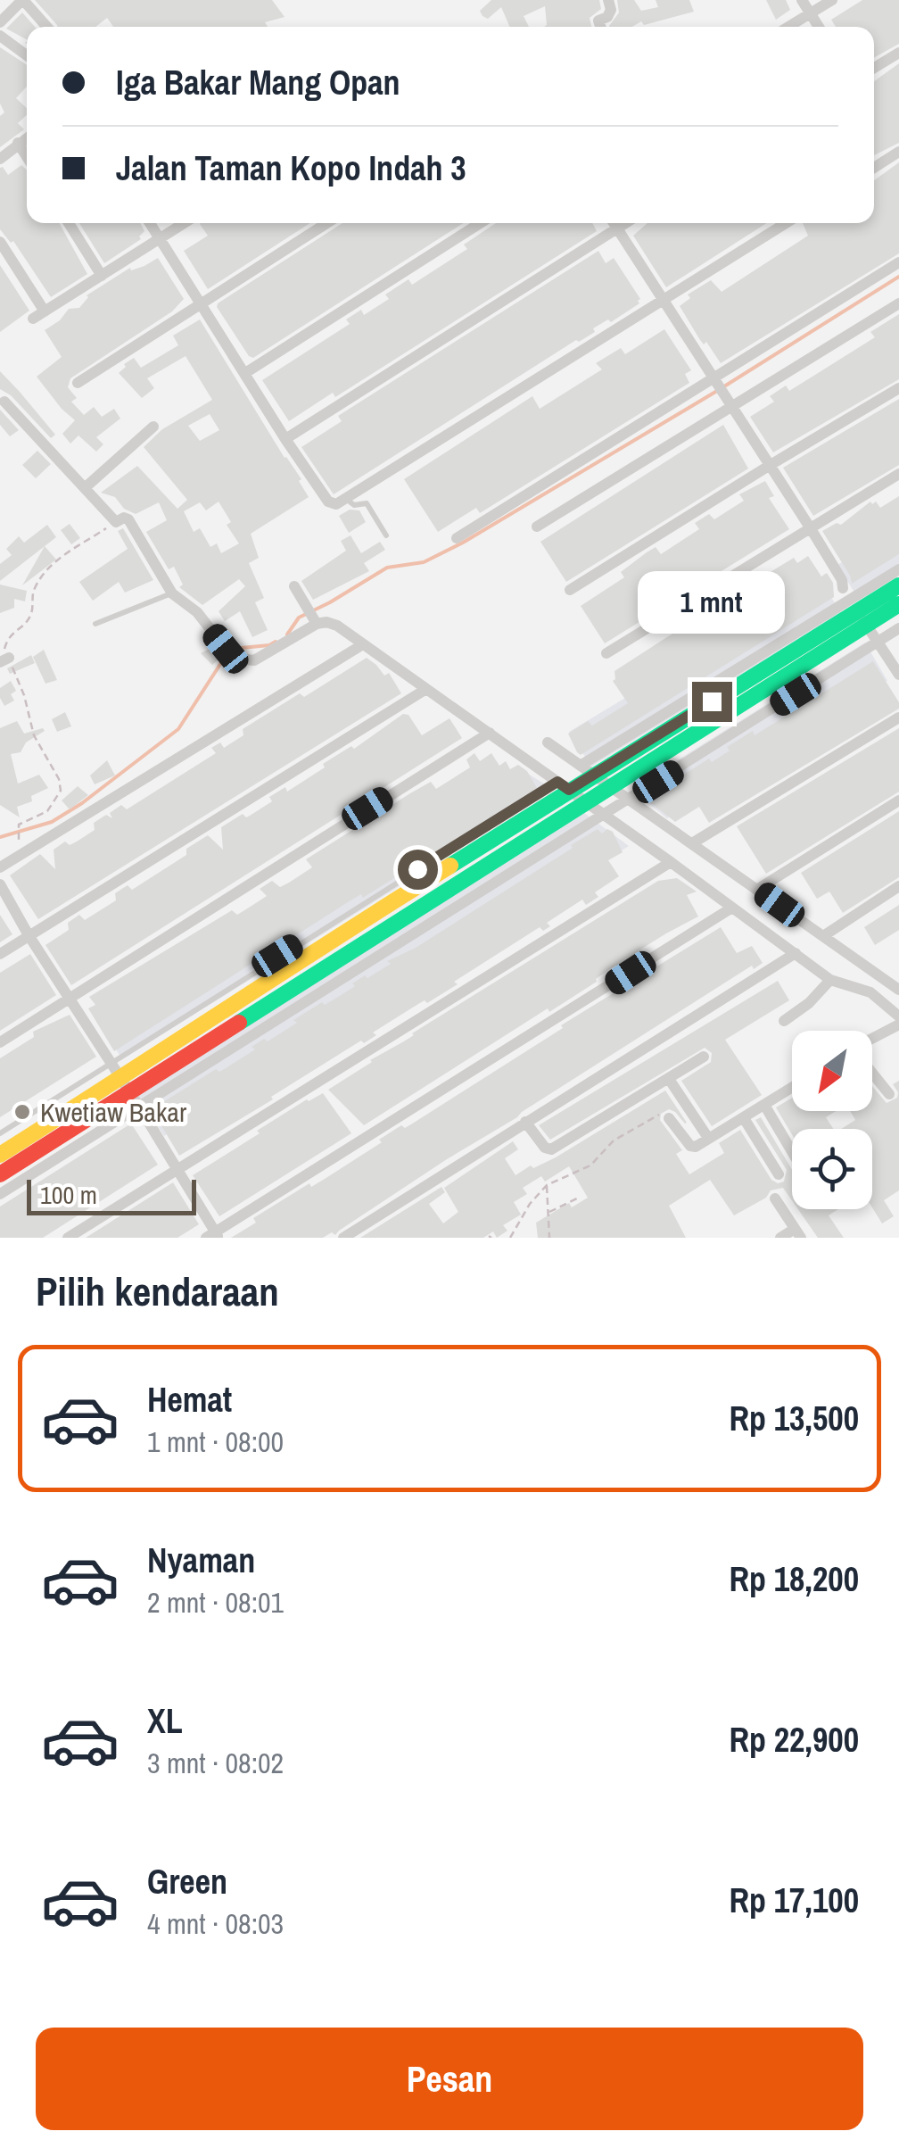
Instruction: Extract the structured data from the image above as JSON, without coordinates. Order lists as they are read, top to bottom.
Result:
{
  "places": ["Kwetiaw Bakar"],
  "scale_bar": "100 m",
  "north": "bottom left",
  "page": {
    "banner": ["Iga Bakar Mang Opan", "Jalan Taman Kopo Indah 3"],
    "bubble": "1 mnt",
    "scale": "100 m",
    "heading": "Pilih kendaraan",
    "list": [
      {
        "name": "Hemat",
        "note": "1 mnt · 08:00",
        "value": "Rp 13,500"
      },
      {
        "name": "Nyaman",
        "note": "2 mnt · 08:01",
        "value": "Rp 18,200"
      },
      {
        "name": "XL",
        "note": "3 mnt · 08:02",
        "value": "Rp 22,900"
      },
      {
        "name": "Green",
        "note": "4 mnt · 08:03",
        "value": "Rp 17,100"
      }
    ],
    "buttons": "Pesan"
  }
}
